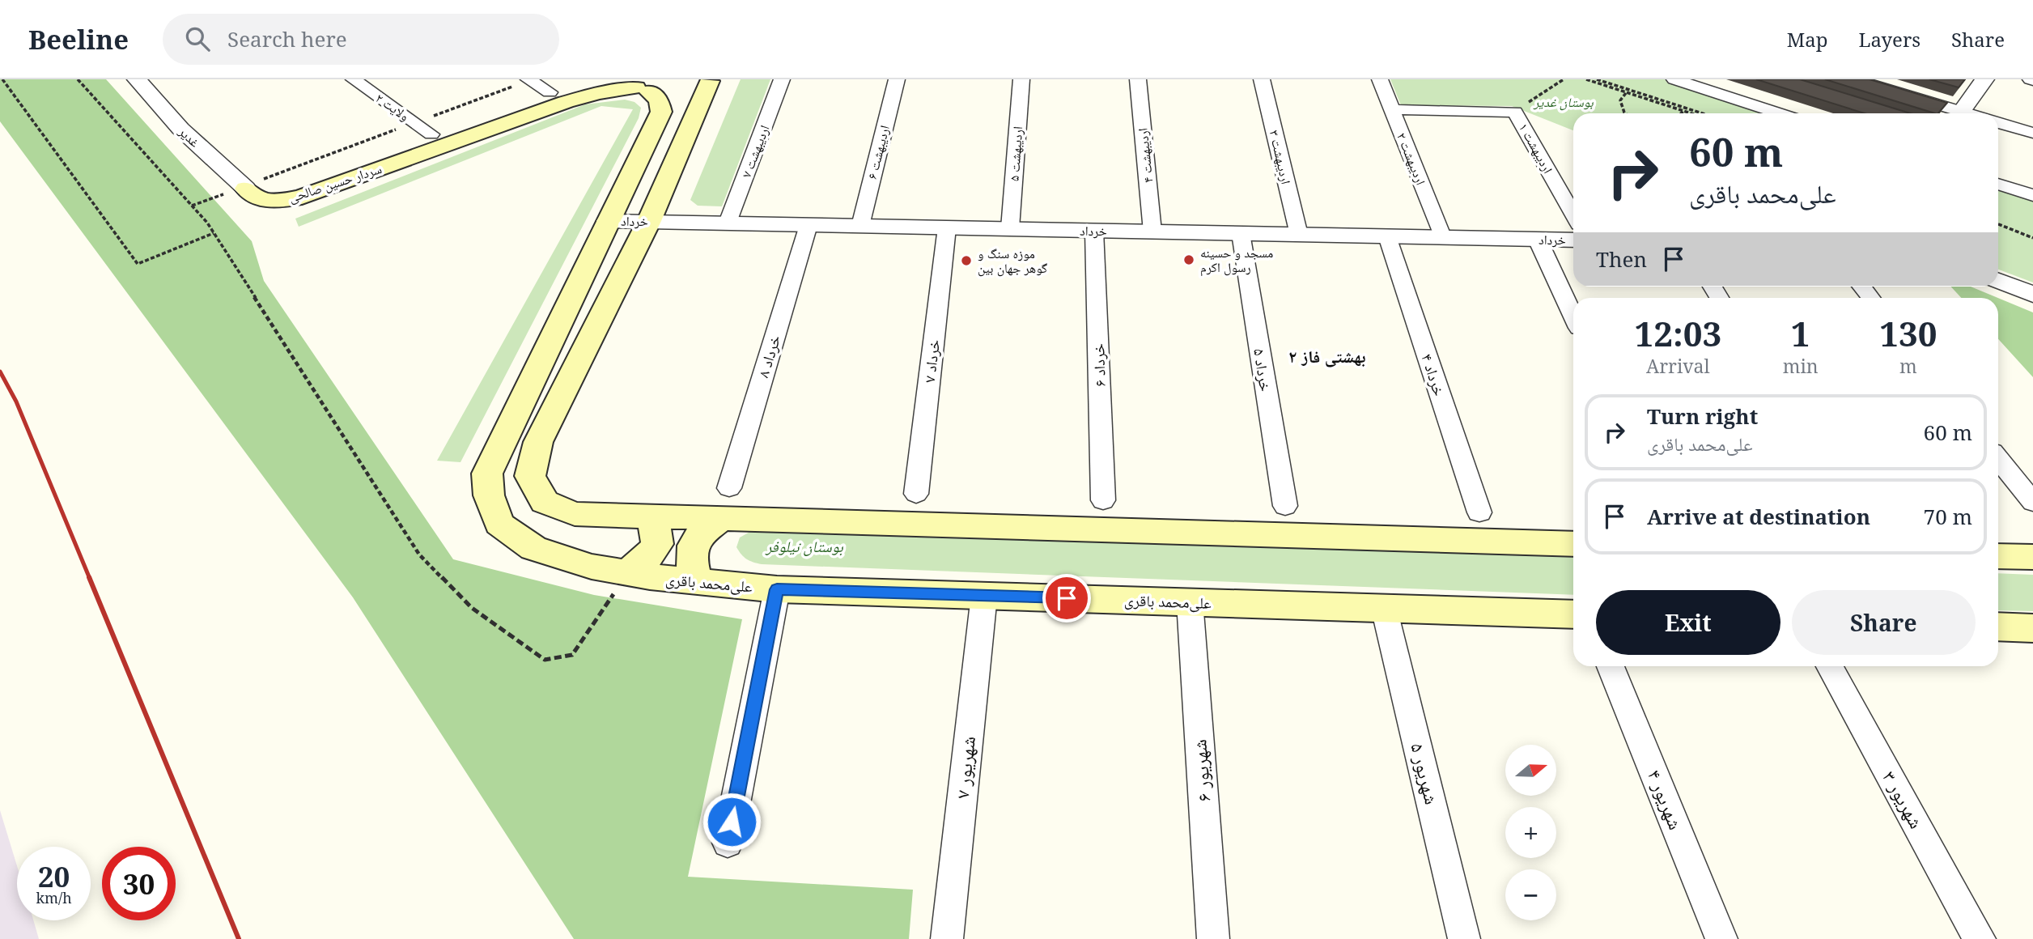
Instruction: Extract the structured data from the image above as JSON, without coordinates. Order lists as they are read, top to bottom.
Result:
{
  "streets": {
    "main road": ["سردار حسین صالحی", "علی‌محمد باقری"],
    "street": [
      "ولایت ۲",
      "غدیر",
      "اردیبهشت ۱",
      "اردیبهشت ۷",
      "اردیبهشت ۶",
      "اردیبهشت ۵",
      "اردیبهشت ۴",
      "اردیبهشت ۳",
      "اردیبهشت ۲",
      "خرداد",
      "خرداد ۸",
      "خرداد ۷",
      "خرداد ۶",
      "خرداد ۵",
      "خرداد ۴",
      "شهریور ۷",
      "شهریور ۶",
      "شهریور ۵",
      "شهریور ۴",
      "شهریور ۳"
    ]
  },
  "crossings": [
    ["ولایت ۲", "سردار حسین صالحی"],
    ["غدیر", "سردار حسین صالحی"],
    ["اردیبهشت ۷", "خرداد"],
    ["اردیبهشت ۶", "خرداد"],
    ["اردیبهشت ۵", "خرداد"],
    ["اردیبهشت ۴", "خرداد"],
    ["اردیبهشت ۳", "خرداد"],
    ["اردیبهشت ۲", "خرداد"],
    ["سردار حسین صالحی", "علی‌محمد باقری"],
    ["خرداد", "خرداد ۸"],
    ["خرداد", "خرداد ۷"],
    ["خرداد", "خرداد ۶"],
    ["خرداد", "خرداد ۵"],
    ["خرداد", "خرداد ۴"],
    ["خرداد", "علی‌محمد باقری"],
    ["علی‌محمد باقری", "شهریور ۷"],
    ["علی‌محمد باقری", "شهریور ۶"],
    ["علی‌محمد باقری", "شهریور ۵"]
  ],
  "districts": ["بهشتی فاز ۲"],
  "parks": ["بوستان غدیر", "بوستان نیلوفر"],
  "places": ["مسجد و حسینه رسول اکرم", "موزه سنگ و گوهر جهان بین"],
  "north": "right",
  "page": {
    "header": "Beeline",
    "search": "Search here",
    "nav": ["Map", "Layers", "Share"],
    "turn": ["60 m", "علی‌محمد باقری"],
    "then": "Then",
    "eta": [
      "12:03",
      "Arrival",
      "1",
      "min",
      "130",
      "m"
    ],
    "list": [
      {
        "name": "Turn right",
        "note": "علی‌محمد باقری",
        "value": "60 m"
      },
      {
        "name": "Arrive at destination",
        "value": "70 m"
      }
    ],
    "buttons": ["Exit", "Share"],
    "map_buttons": ["+", "−"],
    "speed": "20 km/h",
    "limit": "30"
  }
}
